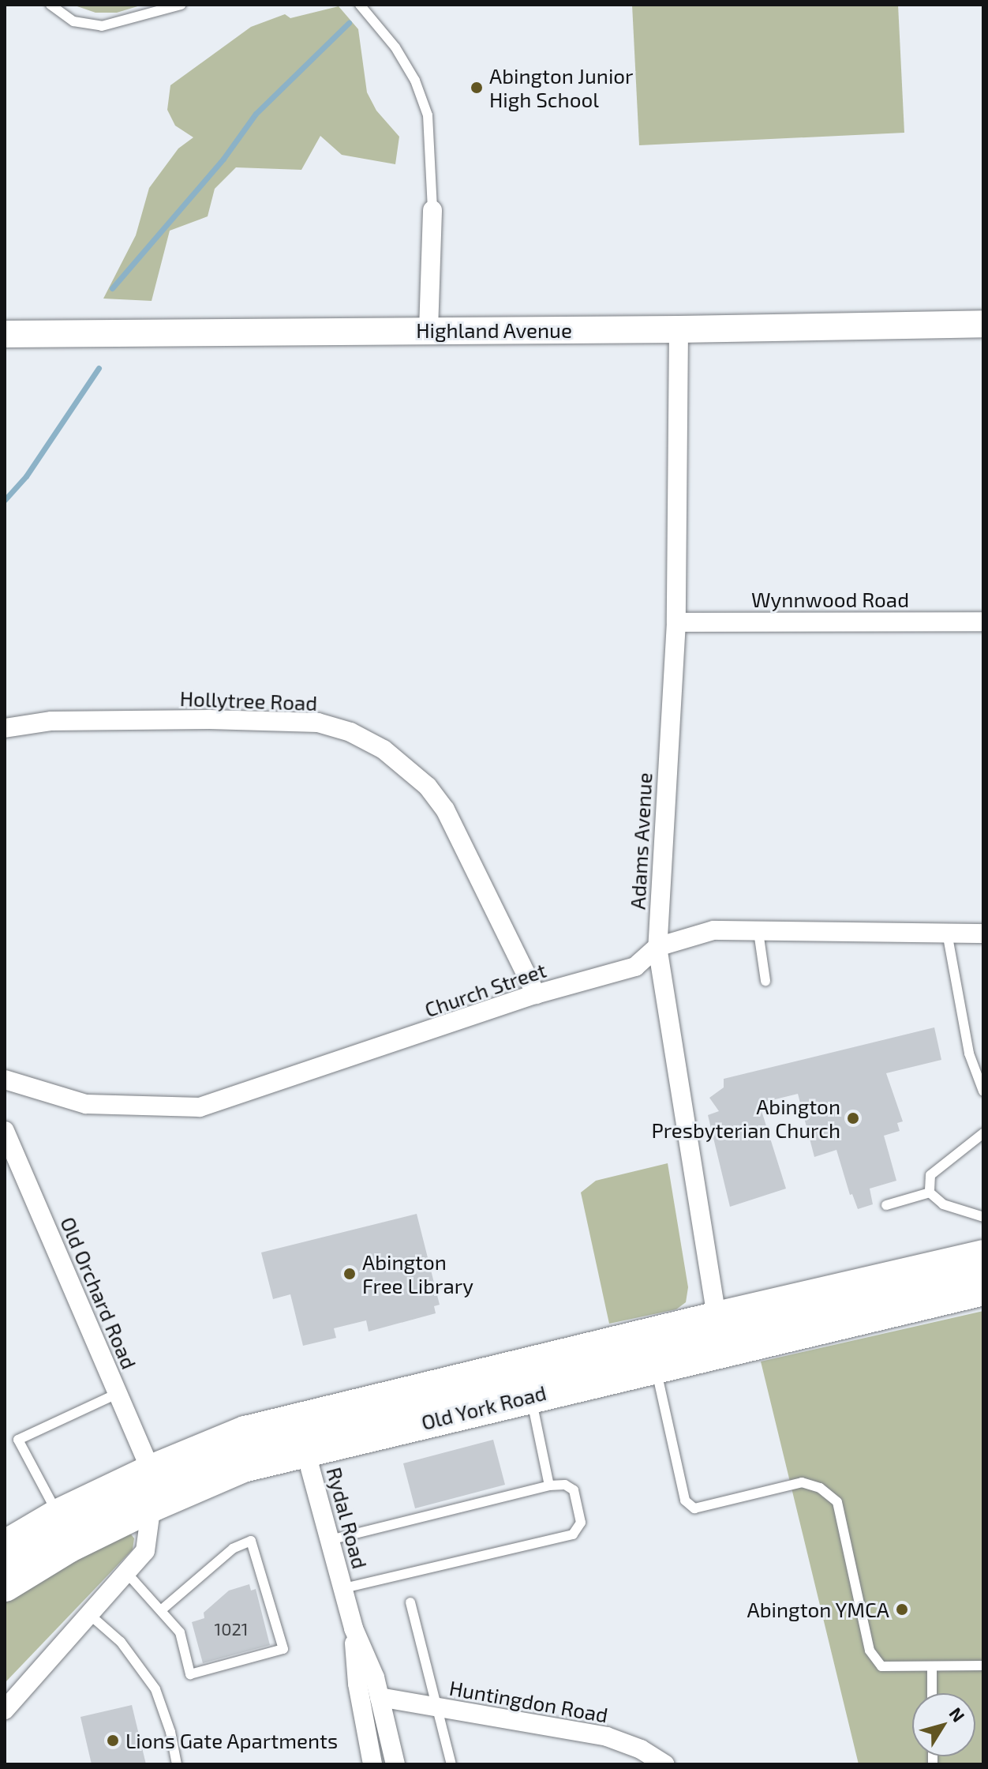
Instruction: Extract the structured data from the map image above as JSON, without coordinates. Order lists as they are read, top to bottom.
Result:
{
  "streets": {
    "highway": ["Old York Road"],
    "street": [
      "Highland Avenue",
      "Wynnwood Road",
      "Hollytree Road",
      "Adams Avenue",
      "Church Street",
      "Old Orchard Road",
      "Rydal Road",
      "Huntingdon Road"
    ]
  },
  "crossings": [
    ["Highland Avenue", "Adams Avenue"],
    ["Wynnwood Road", "Adams Avenue"],
    ["Hollytree Road", "Church Street"],
    ["Adams Avenue", "Church Street"],
    ["Adams Avenue", "Old York Road"],
    ["Old Orchard Road", "Old York Road"],
    ["Old York Road", "Rydal Road"],
    ["Rydal Road", "Huntingdon Road"]
  ],
  "places": [
    "Abington Junior High School",
    "Abington Presbyterian Church",
    "Abington Free Library",
    "Abington YMCA",
    "Lions Gate Apartments"
  ],
  "house_numbers": ["1021"],
  "north": "top right"
}
